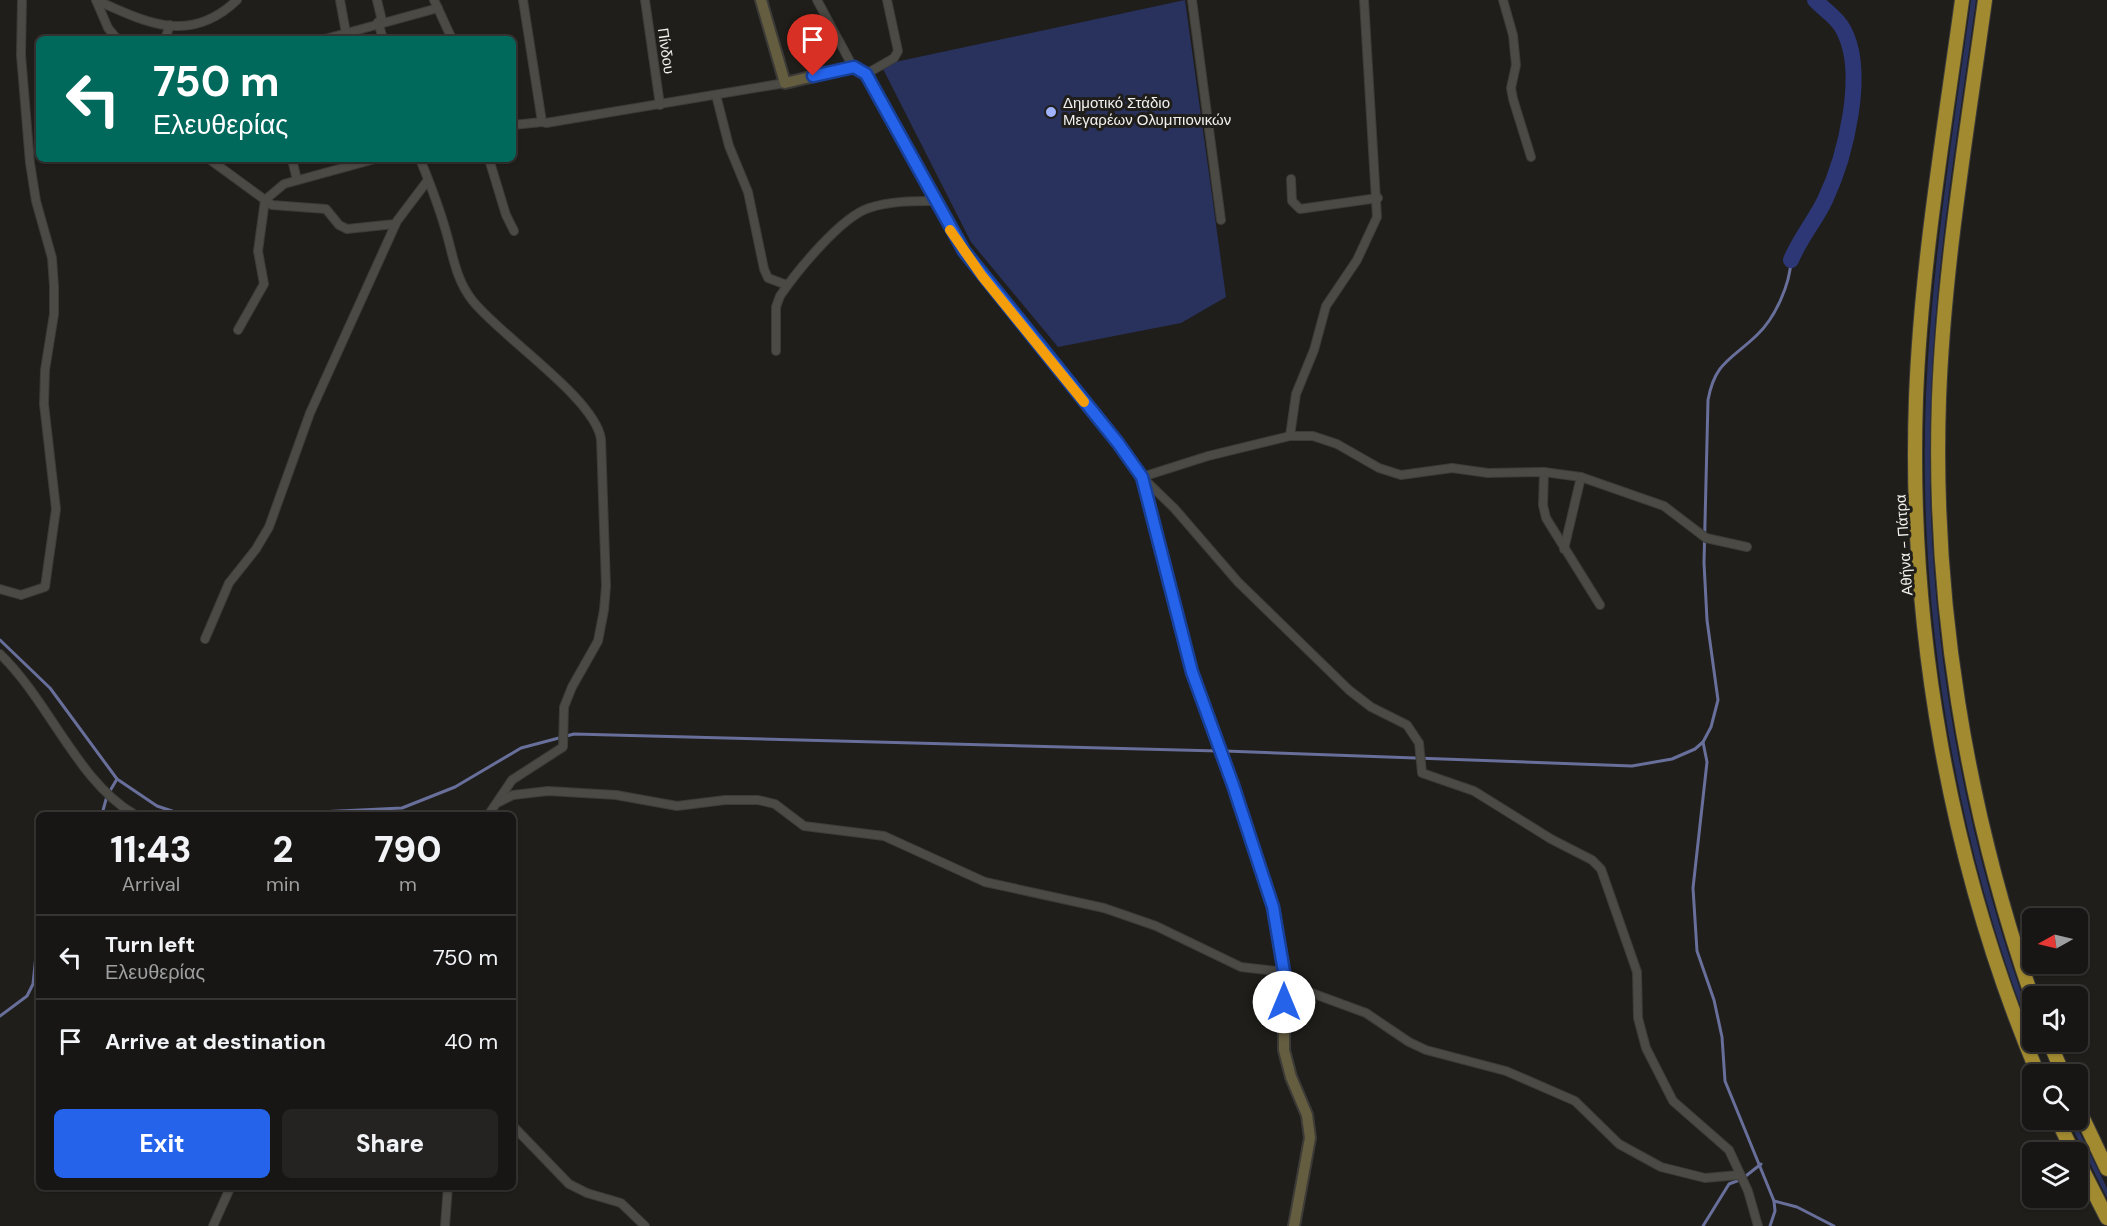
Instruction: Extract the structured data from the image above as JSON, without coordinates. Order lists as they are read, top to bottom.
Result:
{
  "streets": {
    "highway": ["Αθήνα - Πάτρα"],
    "street": ["Πίνδου"]
  },
  "places": ["Δημοτικό Στάδιο Μεγαρέων Ολυμπιονικών"],
  "north": "left",
  "page": {
    "turn": ["750 m", "Ελευθερίας"],
    "eta": [
      "11:43",
      "Arrival",
      "2",
      "min",
      "790",
      "m"
    ],
    "list": [
      {
        "name": "Turn left",
        "note": "Ελευθερίας",
        "value": "750 m"
      },
      {
        "name": "Arrive at destination",
        "value": "40 m"
      }
    ],
    "buttons": ["Exit", "Share"]
  }
}
